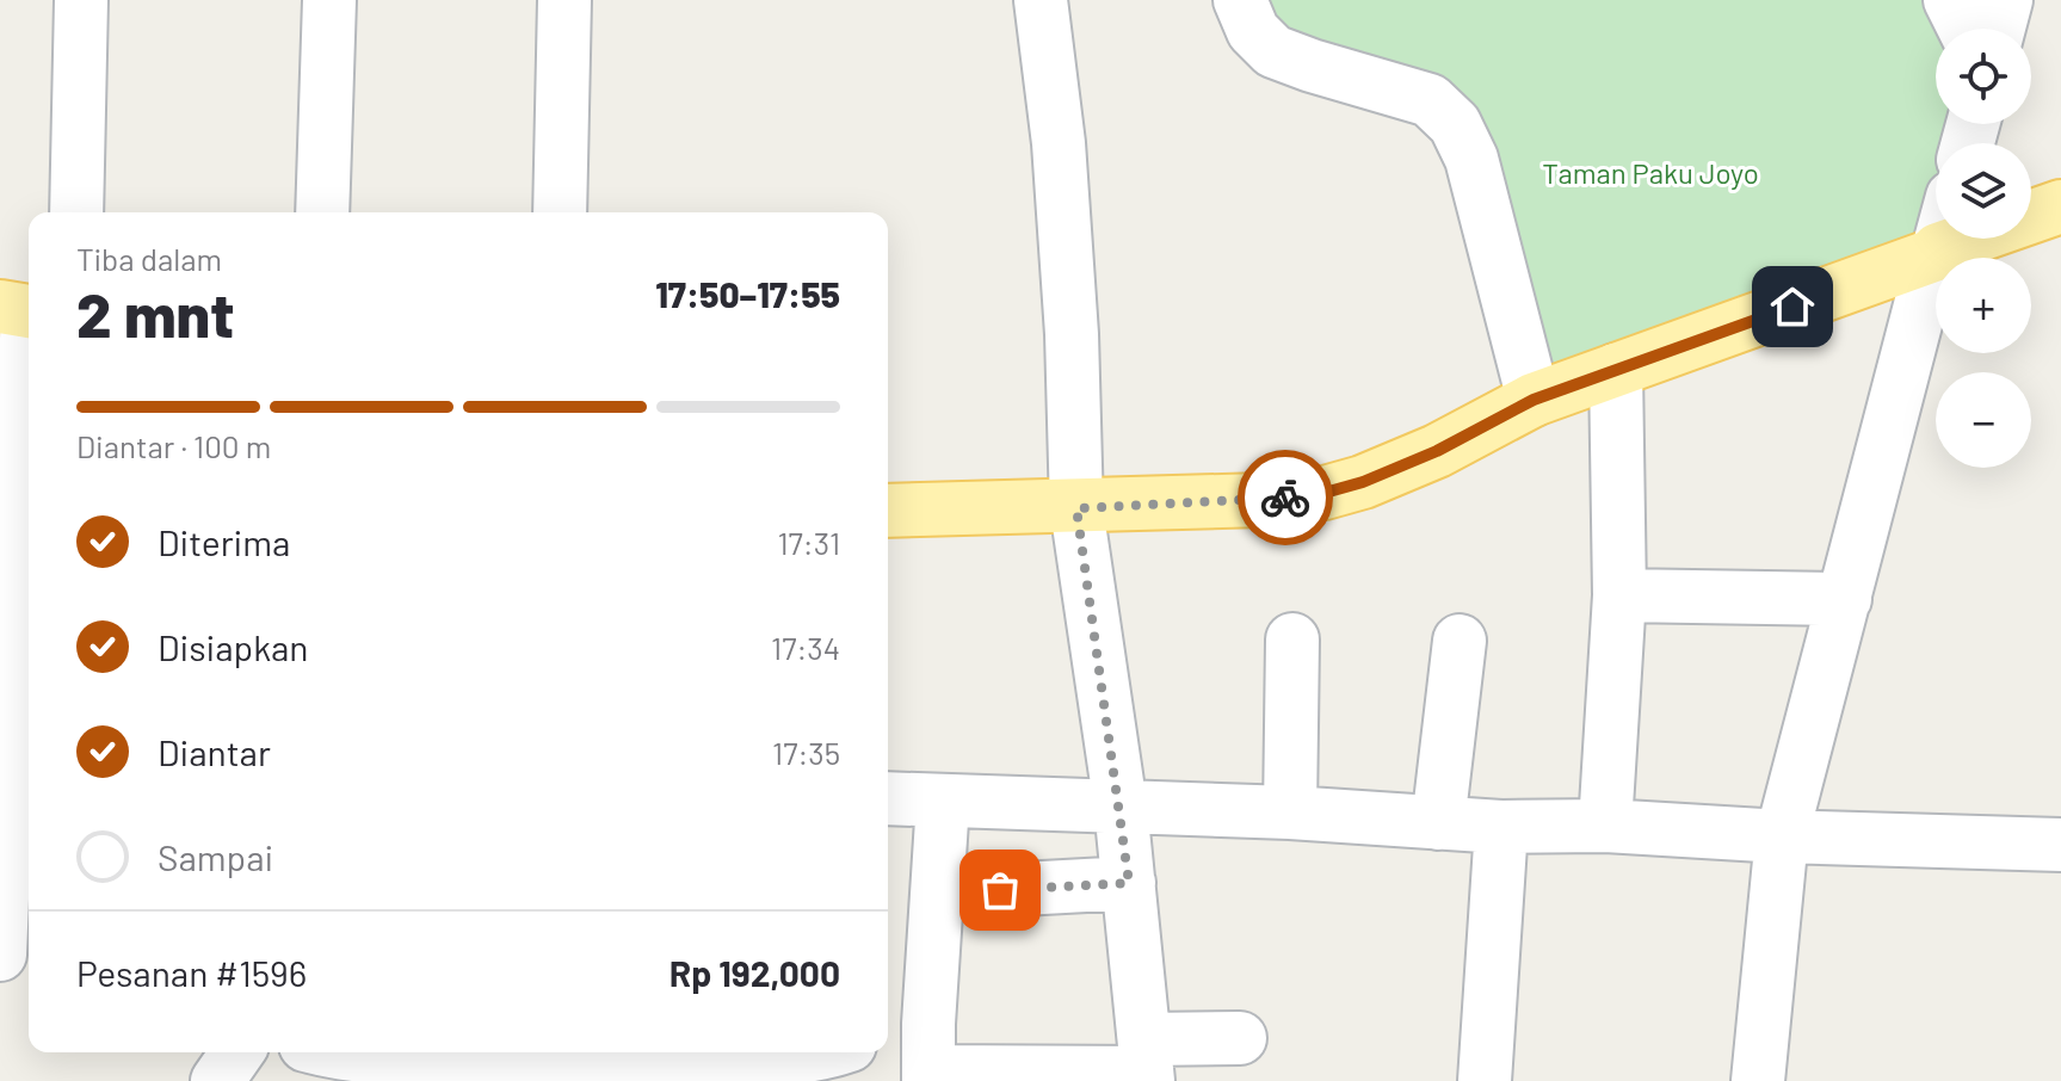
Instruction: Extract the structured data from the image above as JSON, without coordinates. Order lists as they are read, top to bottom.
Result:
{
  "parks": ["Taman Paku Joyo"],
  "page": {
    "map_buttons": ["+", "−"],
    "heading": ["2 mnt", "Tiba dalam", "17:50–17:55"],
    "panel": ["Pesanan #1596", "Rp 192,000"],
    "bar": "Diantar · 100 m",
    "list": [
      ["Diterima", "17:31"],
      ["Disiapkan", "17:34"],
      ["Diantar", "17:35"],
      "Sampai"
    ]
  }
}
